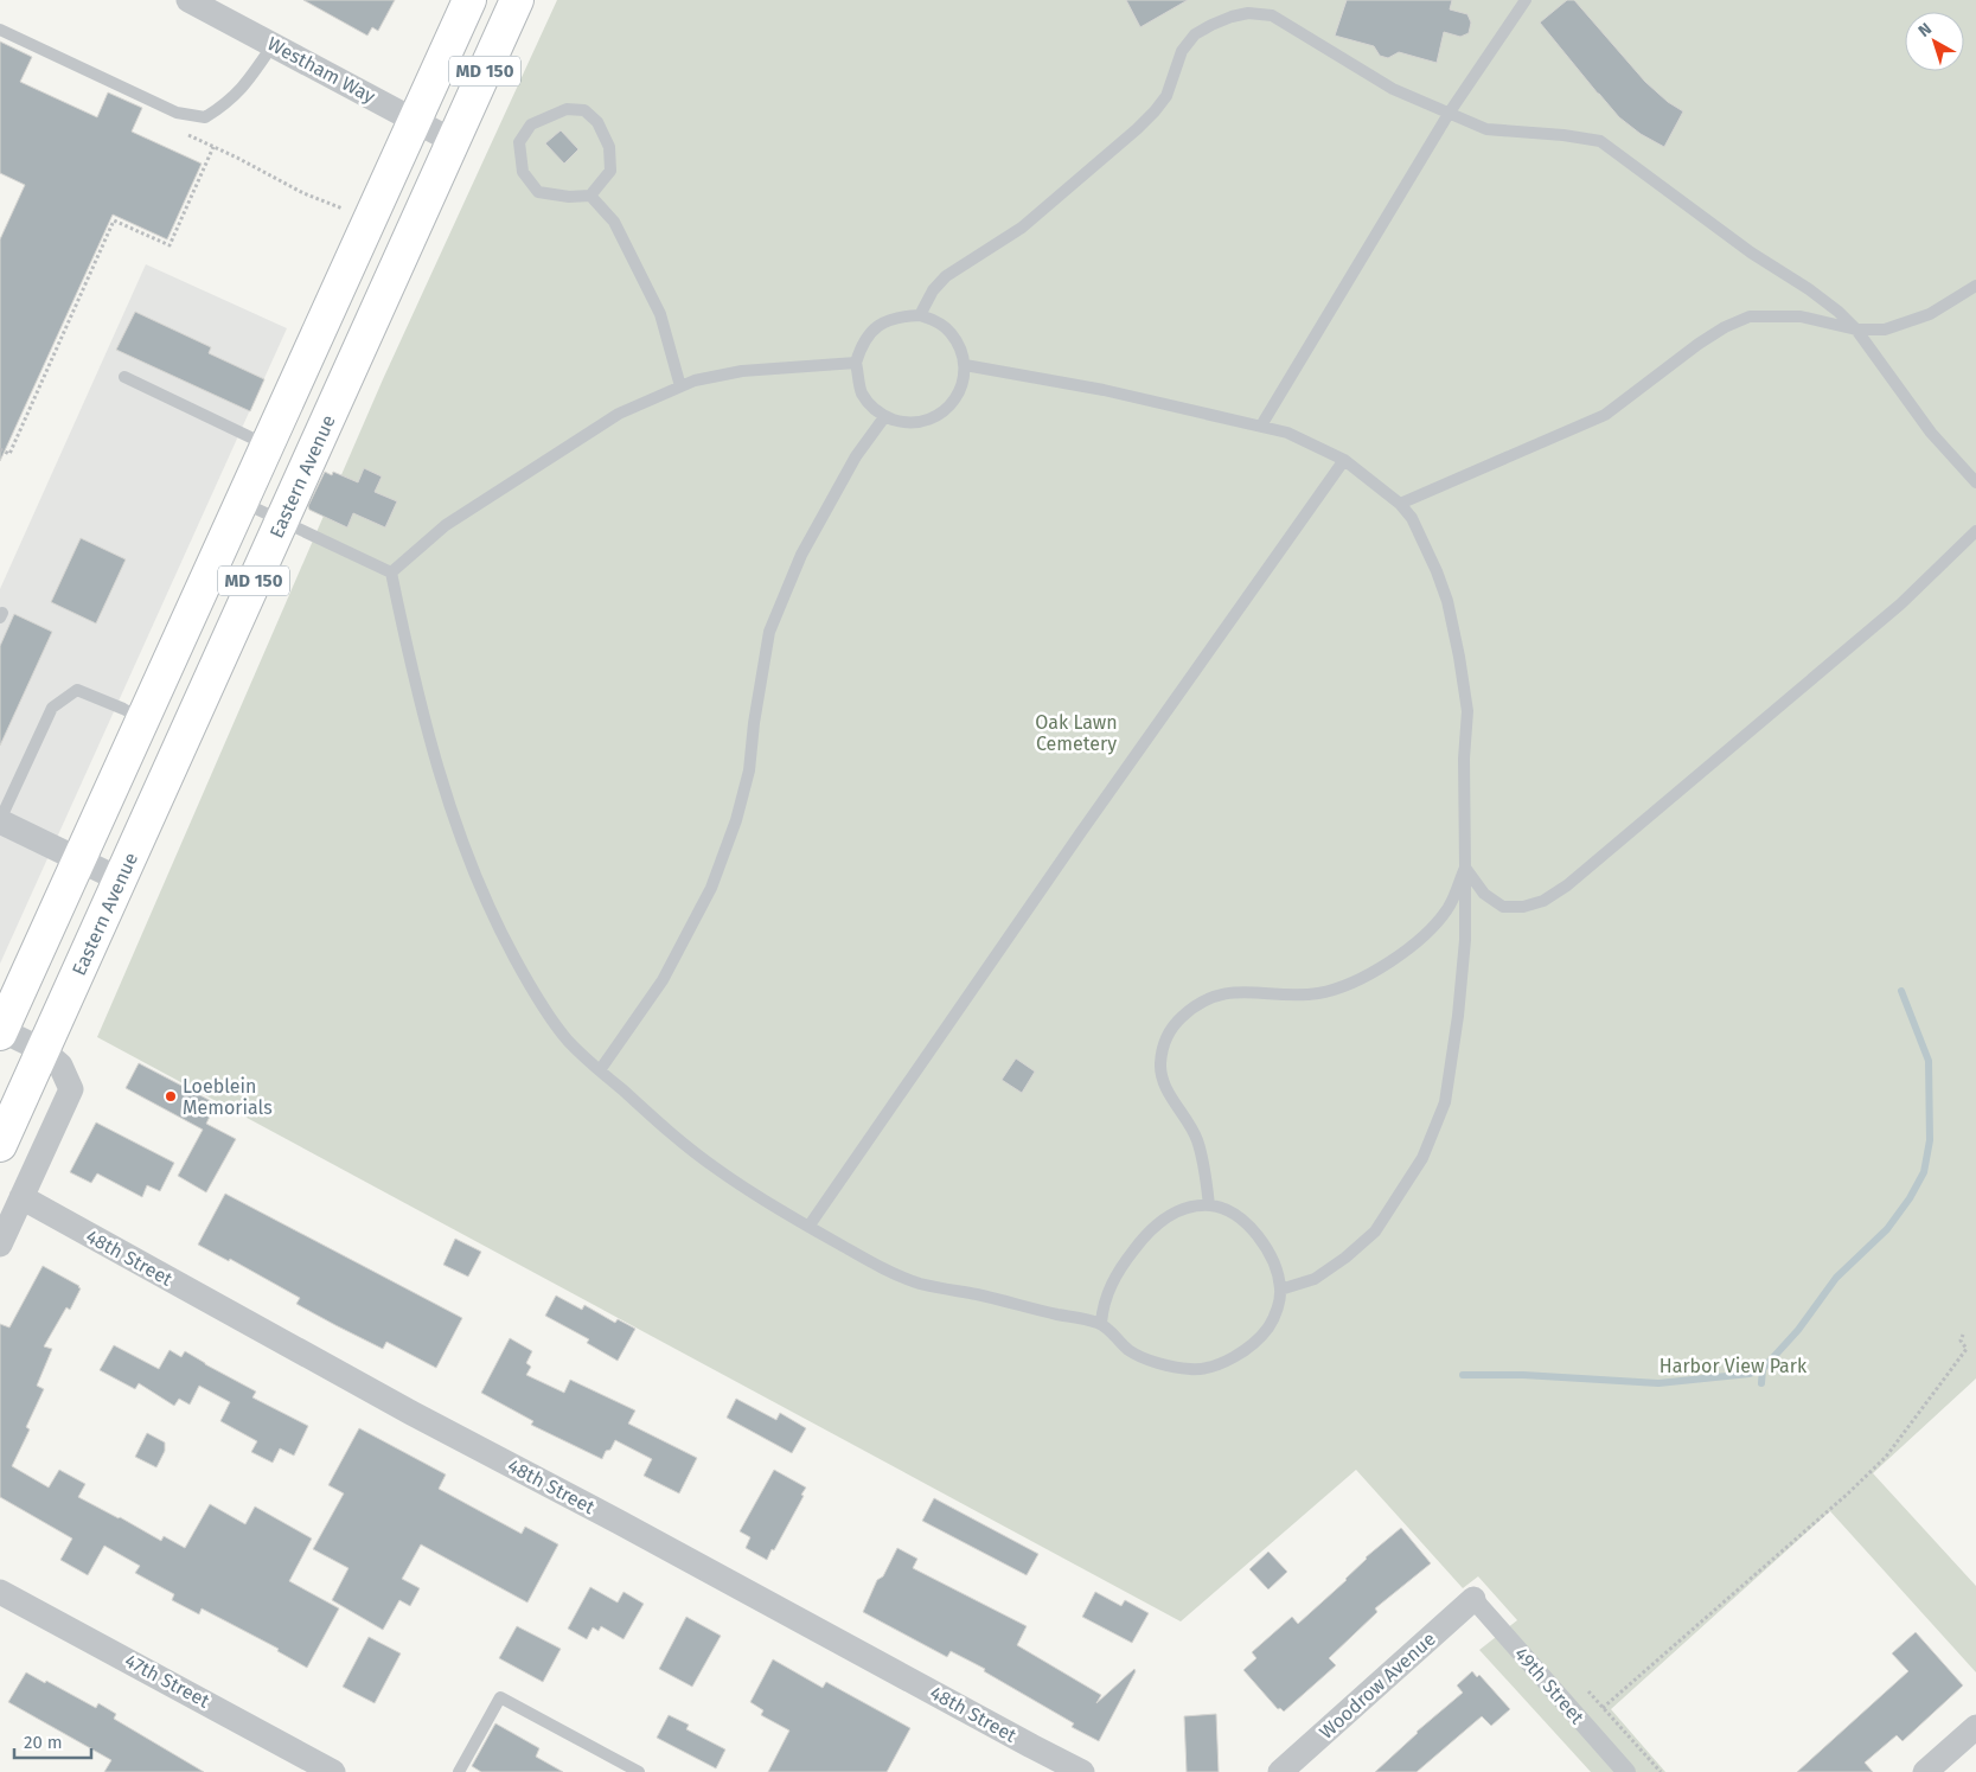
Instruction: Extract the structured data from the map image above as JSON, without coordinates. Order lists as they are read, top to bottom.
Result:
{
  "streets": {
    "main road": ["MD 150", "Eastern Avenue"],
    "street": [
      "Westham Way",
      "48th Street",
      "47th Street",
      "Woodrow Avenue",
      "49th Street"
    ]
  },
  "crossings": [
    ["Westham Way", "MD 150"],
    ["Westham Way", "Eastern Avenue"],
    ["Woodrow Avenue", "49th Street"]
  ],
  "parks": ["Oak Lawn Cemetery", "Harbor View Park"],
  "places": ["Loeblein Memorials"],
  "scale_bar": "20 m",
  "north": "top left"
}
